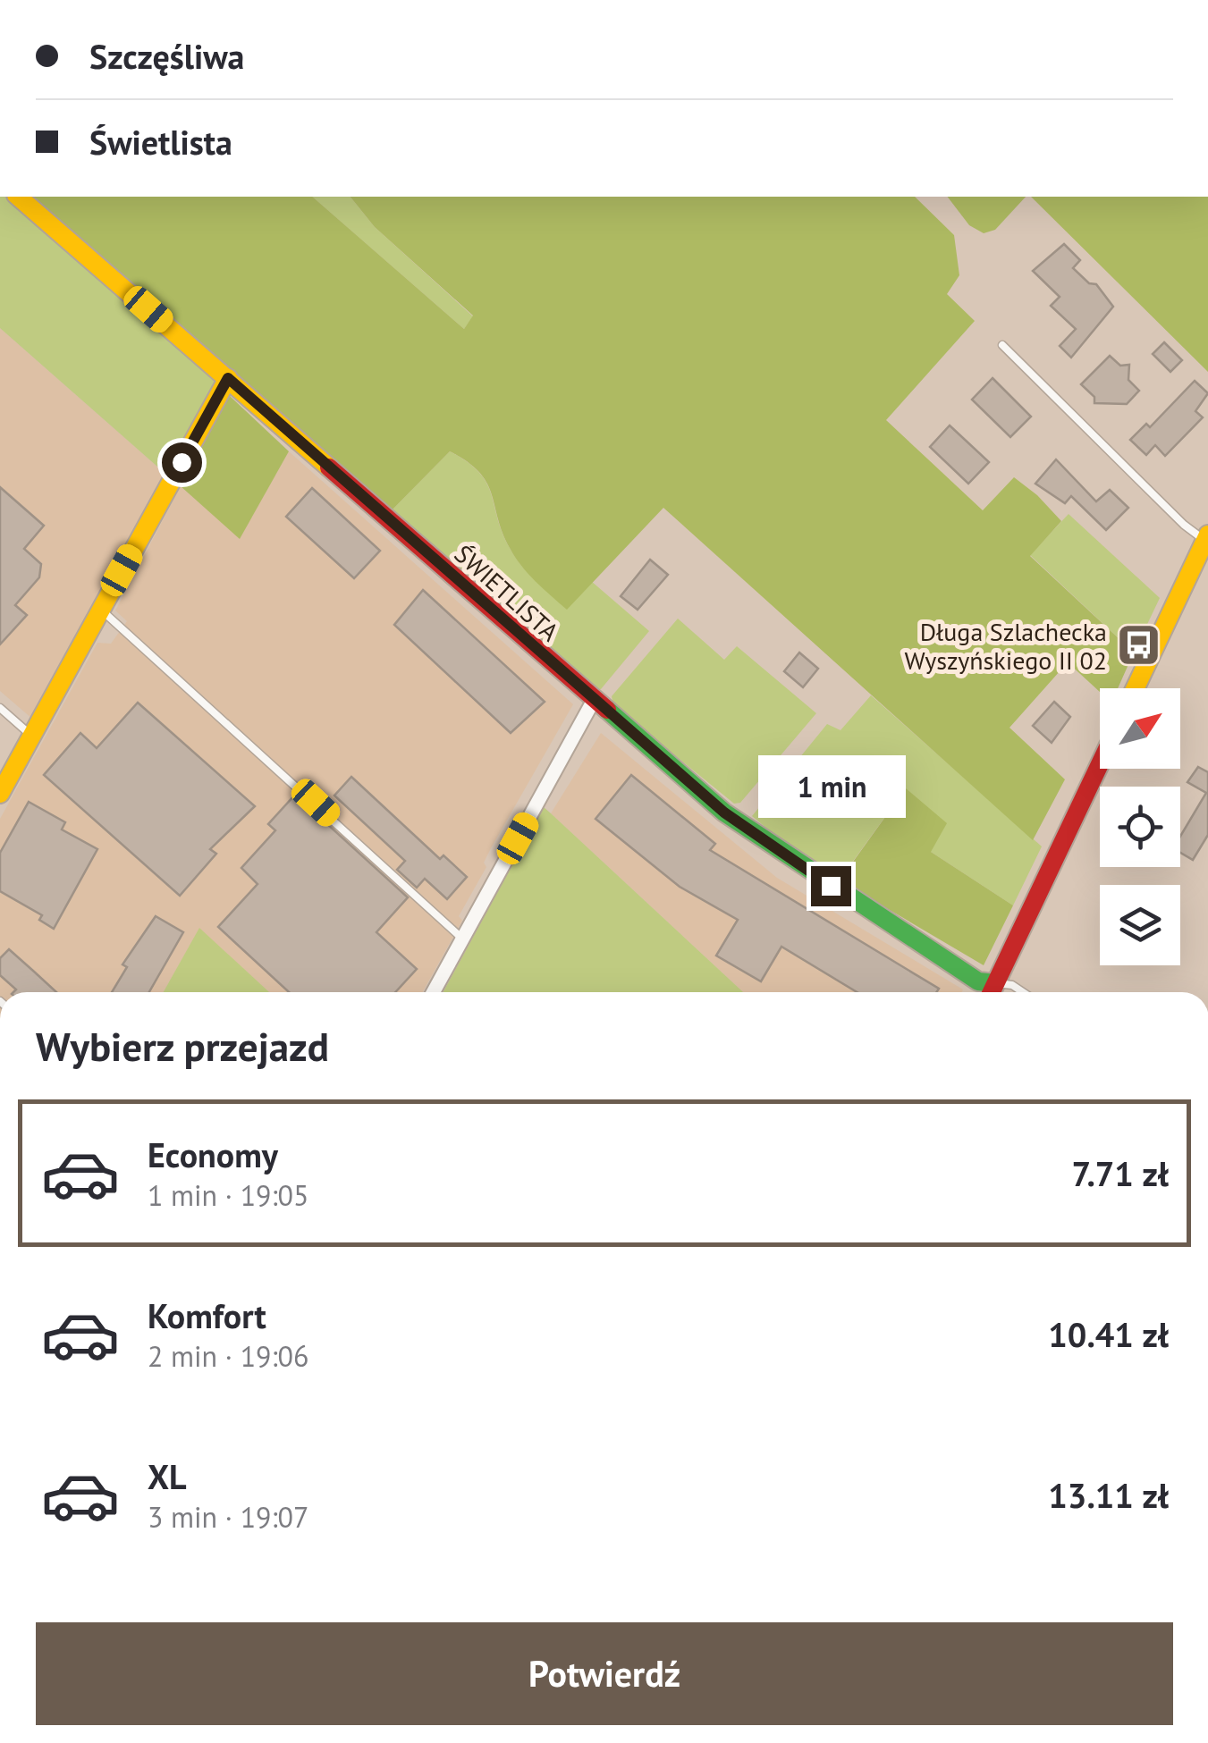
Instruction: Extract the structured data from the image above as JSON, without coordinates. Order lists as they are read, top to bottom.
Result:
{
  "streets": {
    "street": ["ŚWIETLISTA"]
  },
  "places": {
    "bus stop": ["Długa Szlachecka Wyszyńskiego II 02"]
  },
  "north": "top right",
  "page": {
    "banner": ["Szczęśliwa", "Świetlista"],
    "bubble": "1 min",
    "heading": "Wybierz przejazd",
    "list": [
      {
        "name": "Economy",
        "note": "1 min · 19:05",
        "value": "7.71 zł"
      },
      {
        "name": "Komfort",
        "note": "2 min · 19:06",
        "value": "10.41 zł"
      },
      {
        "name": "XL",
        "note": "3 min · 19:07",
        "value": "13.11 zł"
      }
    ],
    "buttons": "Potwierdź"
  }
}
